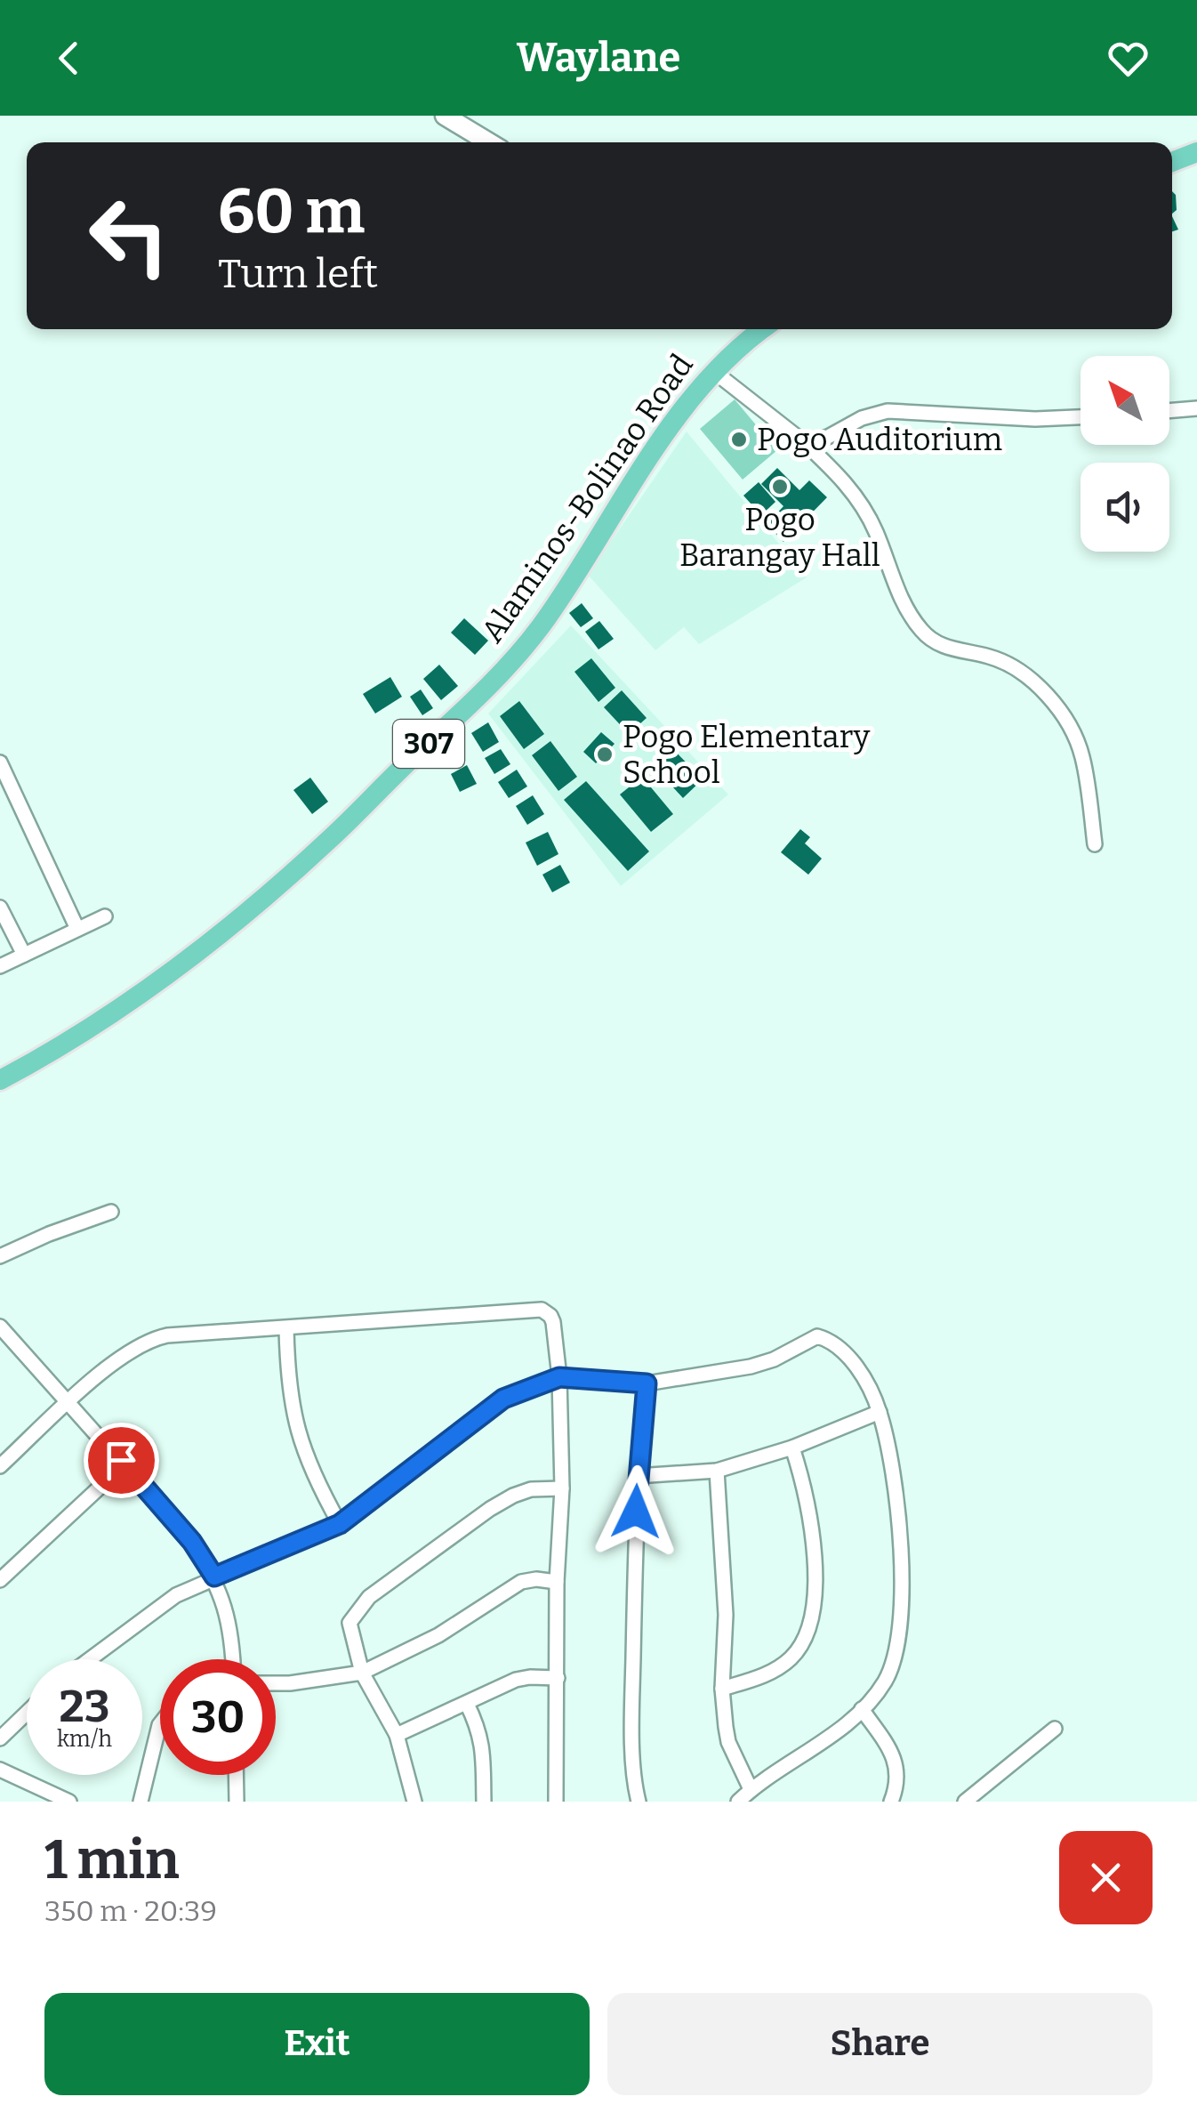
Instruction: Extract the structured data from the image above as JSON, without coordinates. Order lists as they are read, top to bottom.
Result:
{
  "streets": {
    "main road": ["Alaminos-Bolinao Road", "307"]
  },
  "places": ["Pogo Auditorium", "Pogo Barangay Hall", "Pogo Elementary School"],
  "north": "top left",
  "page": {
    "header": "Waylane",
    "turn": ["60 m", "Turn left"],
    "speed": "23 km/h",
    "limit": "30",
    "heading": ["1 min", "350 m · 20:39"],
    "buttons": ["Exit", "Share"]
  }
}
